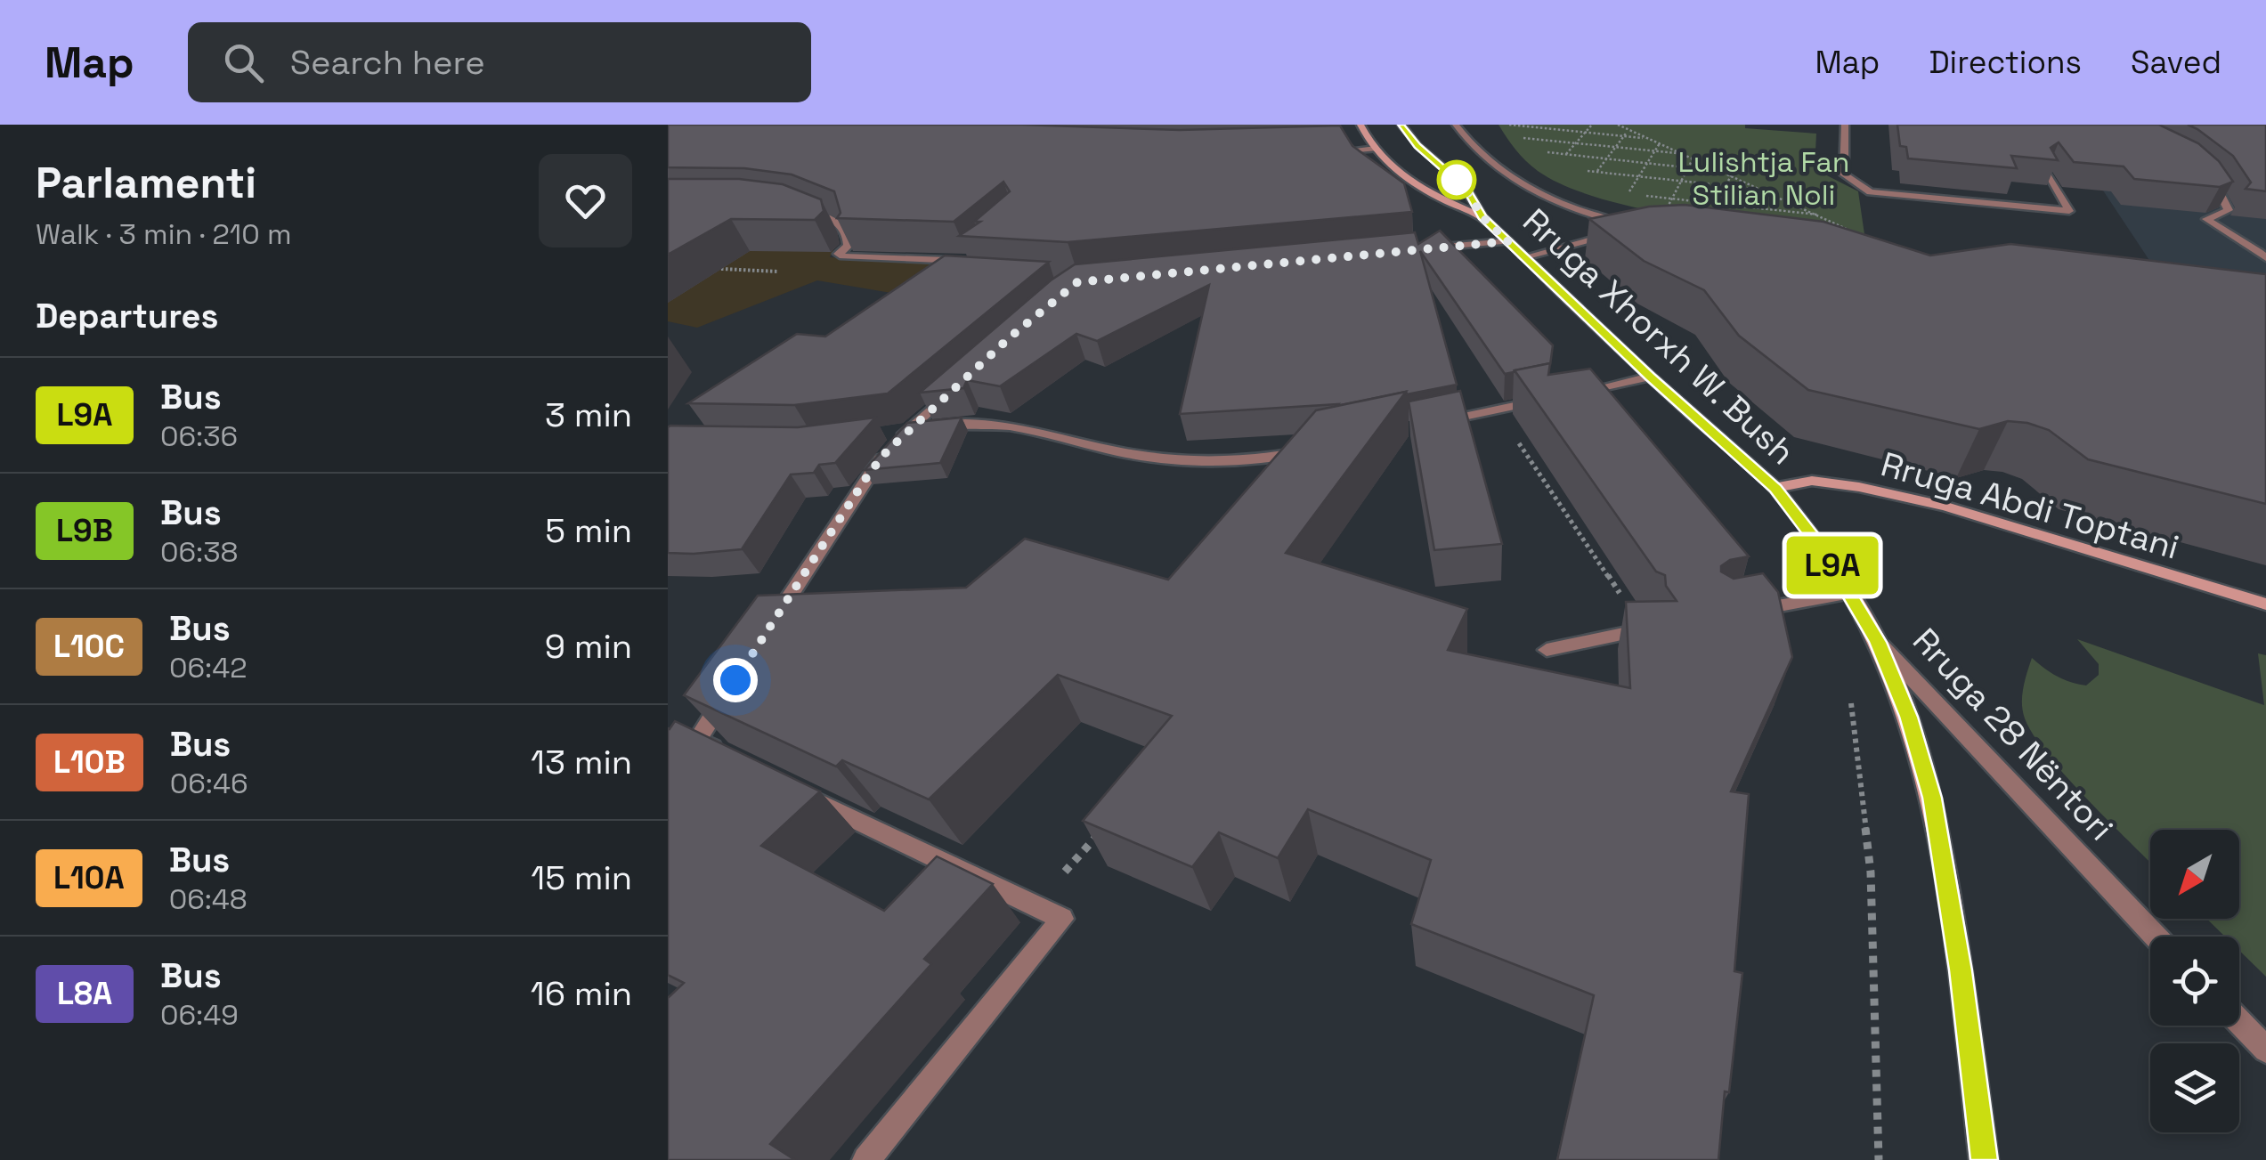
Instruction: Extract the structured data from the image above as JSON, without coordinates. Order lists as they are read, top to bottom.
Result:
{
  "streets": {
    "main road": ["Rruga Xhorxh W. Bush", "Rruga Abdi Toptani"],
    "street": ["Rruga 28 Nëntori"]
  },
  "crossings": [
    ["Rruga Xhorxh W. Bush", "Rruga Abdi Toptani"],
    ["Rruga Xhorxh W. Bush", "Rruga 28 Nëntori"]
  ],
  "parks": ["Lulishtja Fan Stilian Noli"],
  "lines": ["bus line L9A"],
  "north": "bottom left",
  "page": {
    "header": "Map",
    "search": "Search here",
    "nav": ["Map", "Directions", "Saved"],
    "heading": [
      ["Parlamenti", "Walk · 3 min · 210 m"],
      "Departures"
    ],
    "on_map": "L9A",
    "list": [
      {
        "mark": "L9A",
        "name": "Bus",
        "note": "06:36",
        "value": "3 min"
      },
      {
        "mark": "L9B",
        "name": "Bus",
        "note": "06:38",
        "value": "5 min"
      },
      {
        "mark": "L10C",
        "name": "Bus",
        "note": "06:42",
        "value": "9 min"
      },
      {
        "mark": "L10B",
        "name": "Bus",
        "note": "06:46",
        "value": "13 min"
      },
      {
        "mark": "L10A",
        "name": "Bus",
        "note": "06:48",
        "value": "15 min"
      },
      {
        "mark": "L8A",
        "name": "Bus",
        "note": "06:49",
        "value": "16 min"
      }
    ]
  }
}
